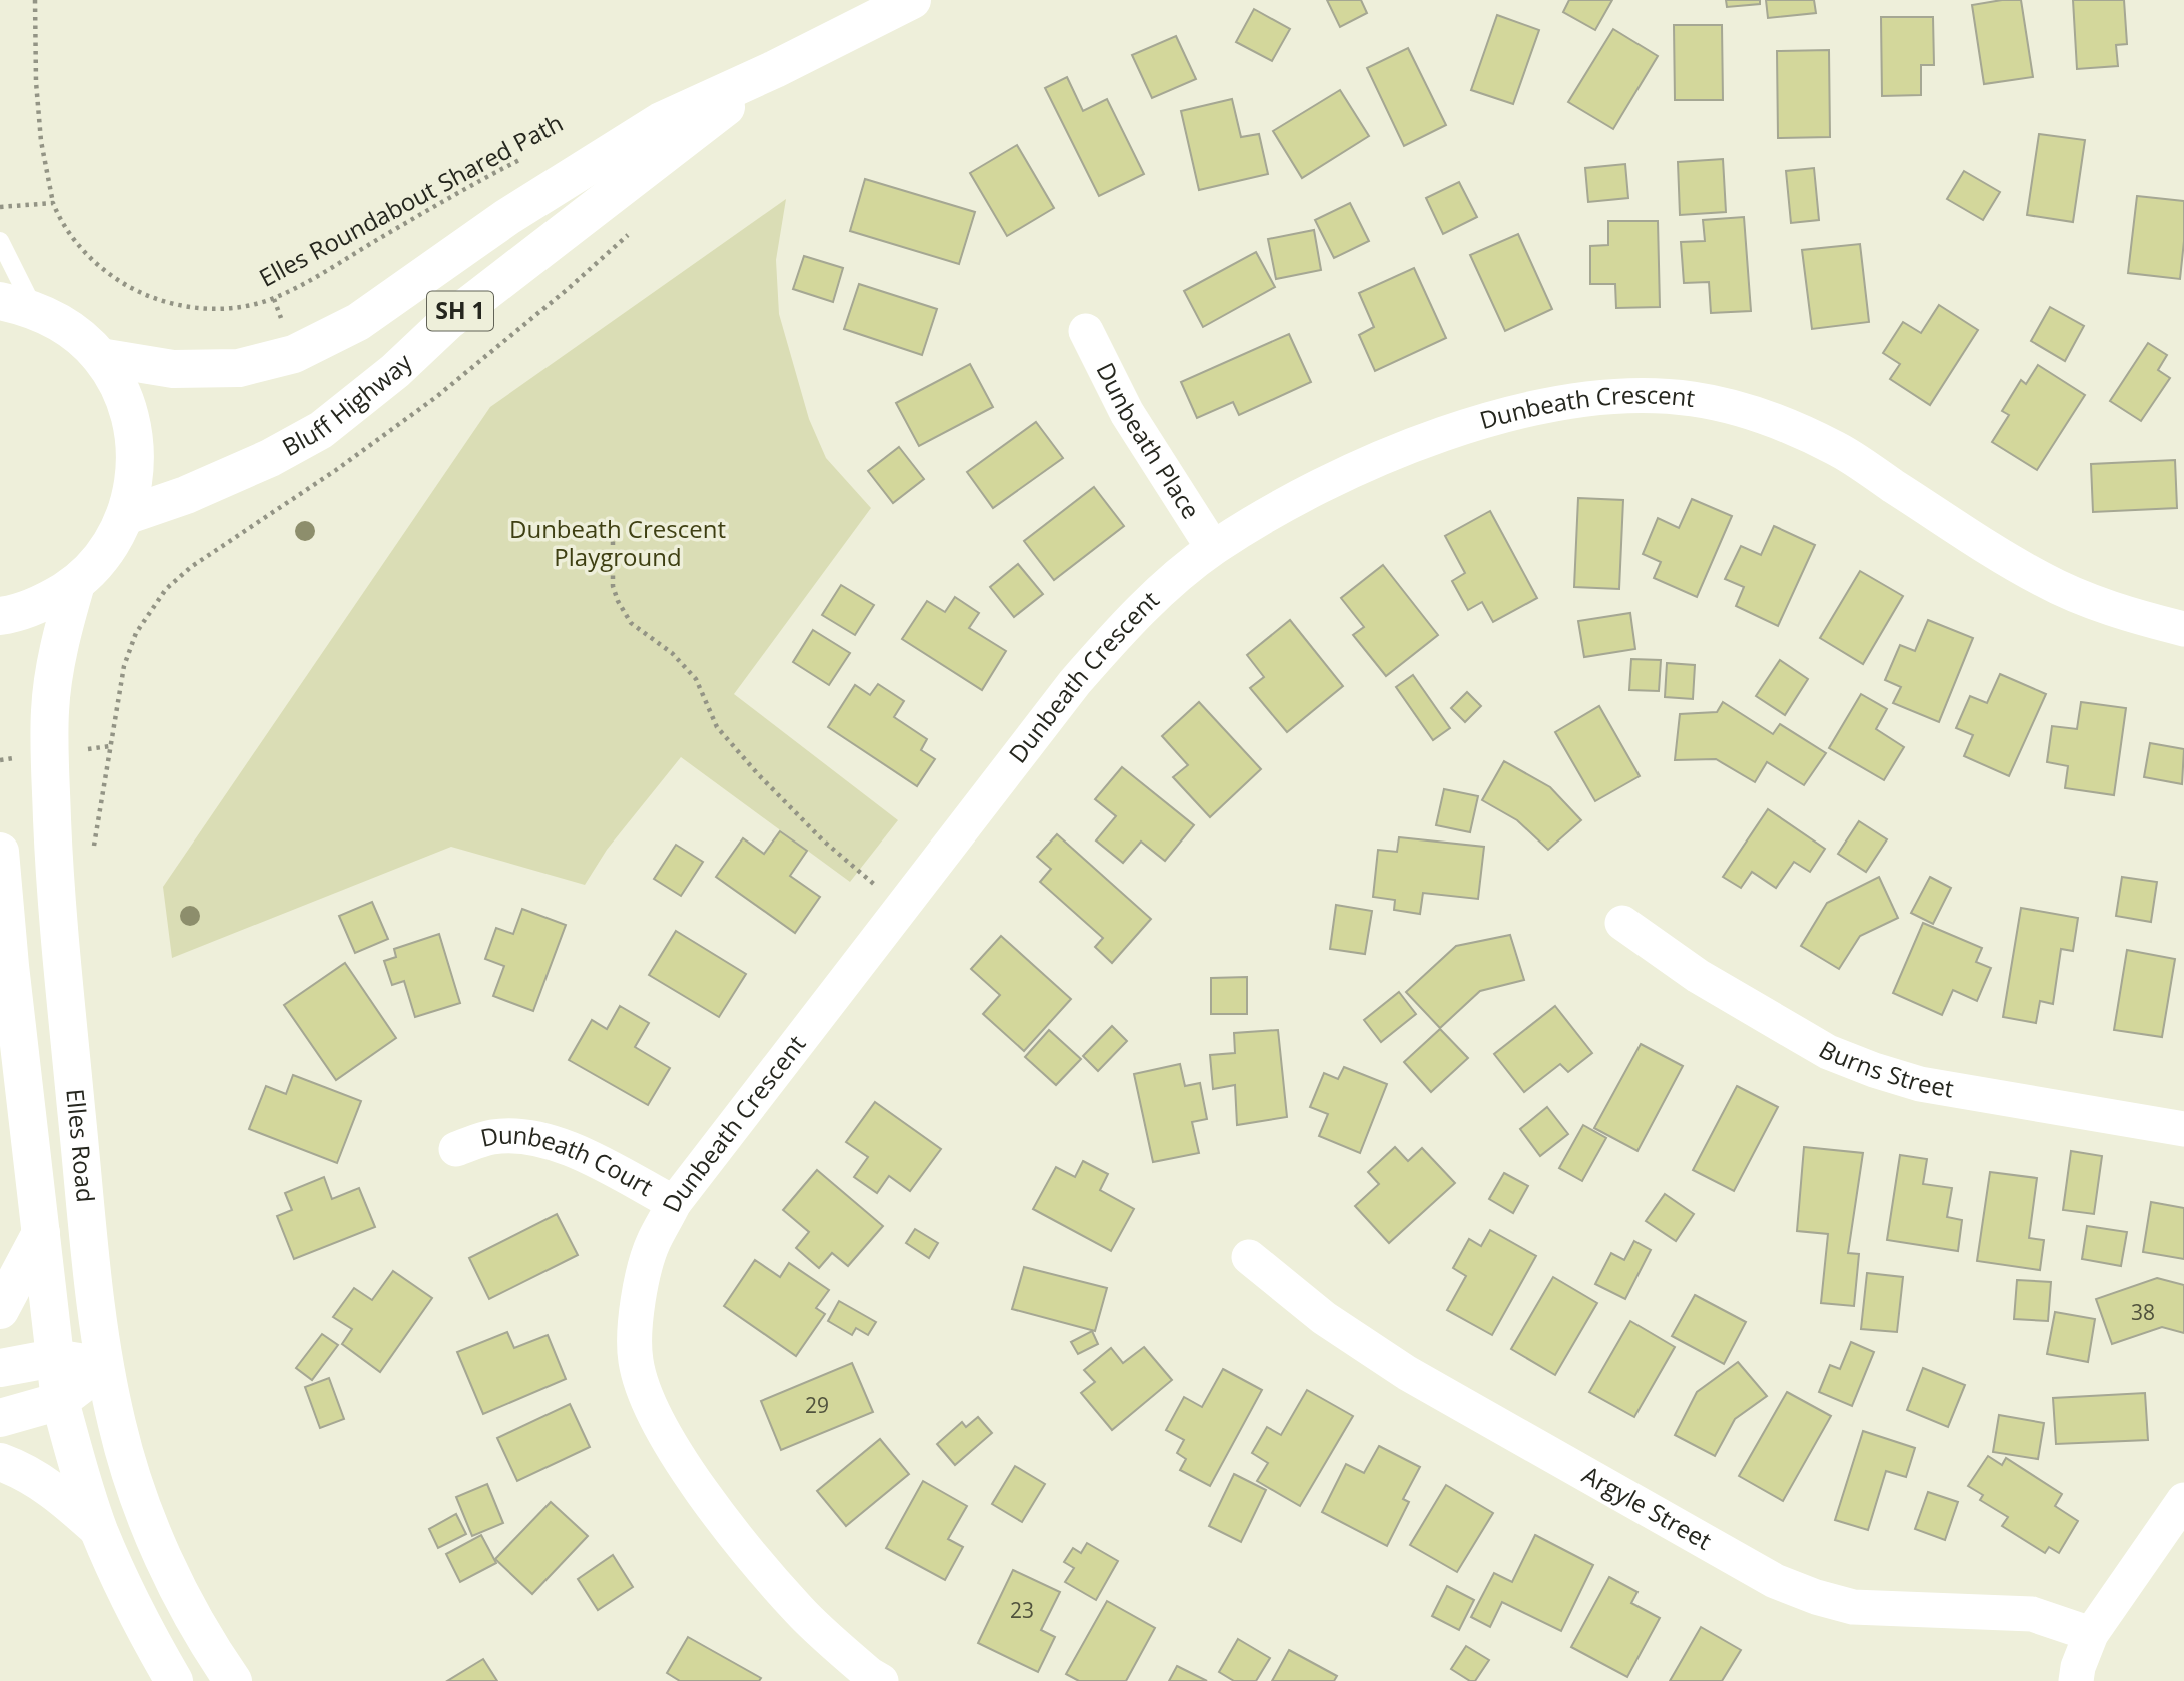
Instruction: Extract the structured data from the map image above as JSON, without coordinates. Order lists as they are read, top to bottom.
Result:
{
  "streets": {
    "main road": ["SH 1", "Bluff Highway", "Elles Road"],
    "street": [
      "Dunbeath Crescent",
      "Dunbeath Place",
      "Burns Street",
      "Dunbeath Court",
      "Argyle Street"
    ],
    "path": ["Elles Roundabout Shared Path"]
  },
  "crossings": [
    ["Dunbeath Crescent", "Dunbeath Place"],
    ["Dunbeath Crescent", "Dunbeath Court"]
  ],
  "parks": ["Dunbeath Crescent Playground"],
  "house_numbers": ["38", "29", "23"]
}
